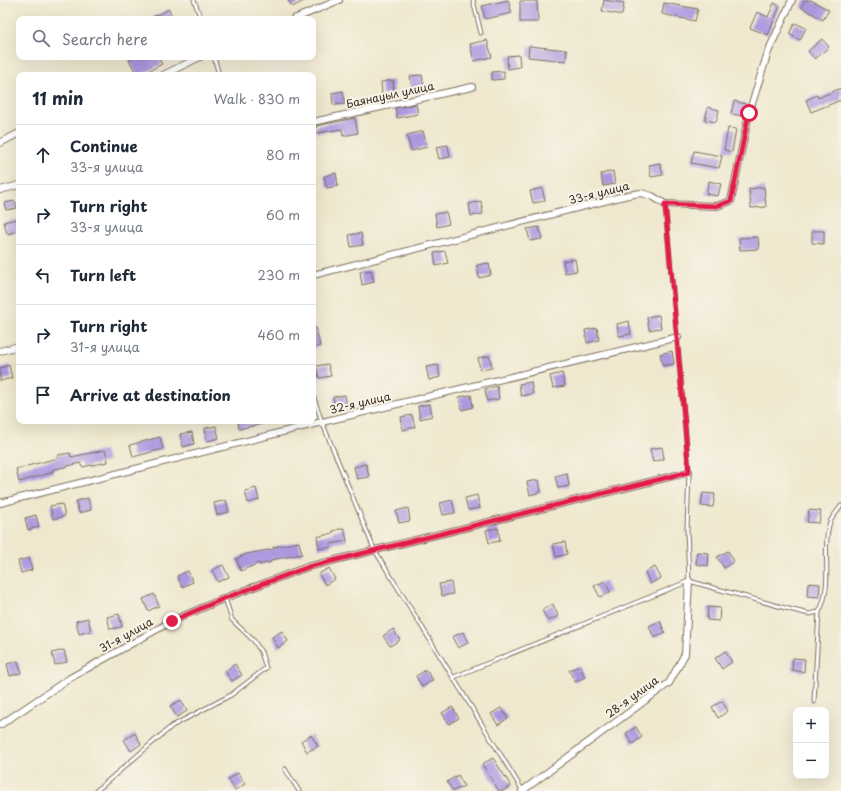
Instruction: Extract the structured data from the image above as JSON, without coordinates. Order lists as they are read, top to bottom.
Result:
{
  "streets": {
    "street": [
      "Баянауыл улица",
      "33-я улица",
      "32-я улица",
      "31-я улица",
      "28-я улица"
    ]
  },
  "page": {
    "search": "Search here",
    "heading": ["11 min", "Walk · 830 m"],
    "list": [
      ["Continue", "33-я улица", "80 m"],
      ["Turn right", "33-я улица", "60 m"],
      ["Turn left", "230 m"],
      ["Turn right", "31-я улица", "460 m"],
      "Arrive at destination"
    ],
    "map_buttons": ["+", "−"]
  }
}
